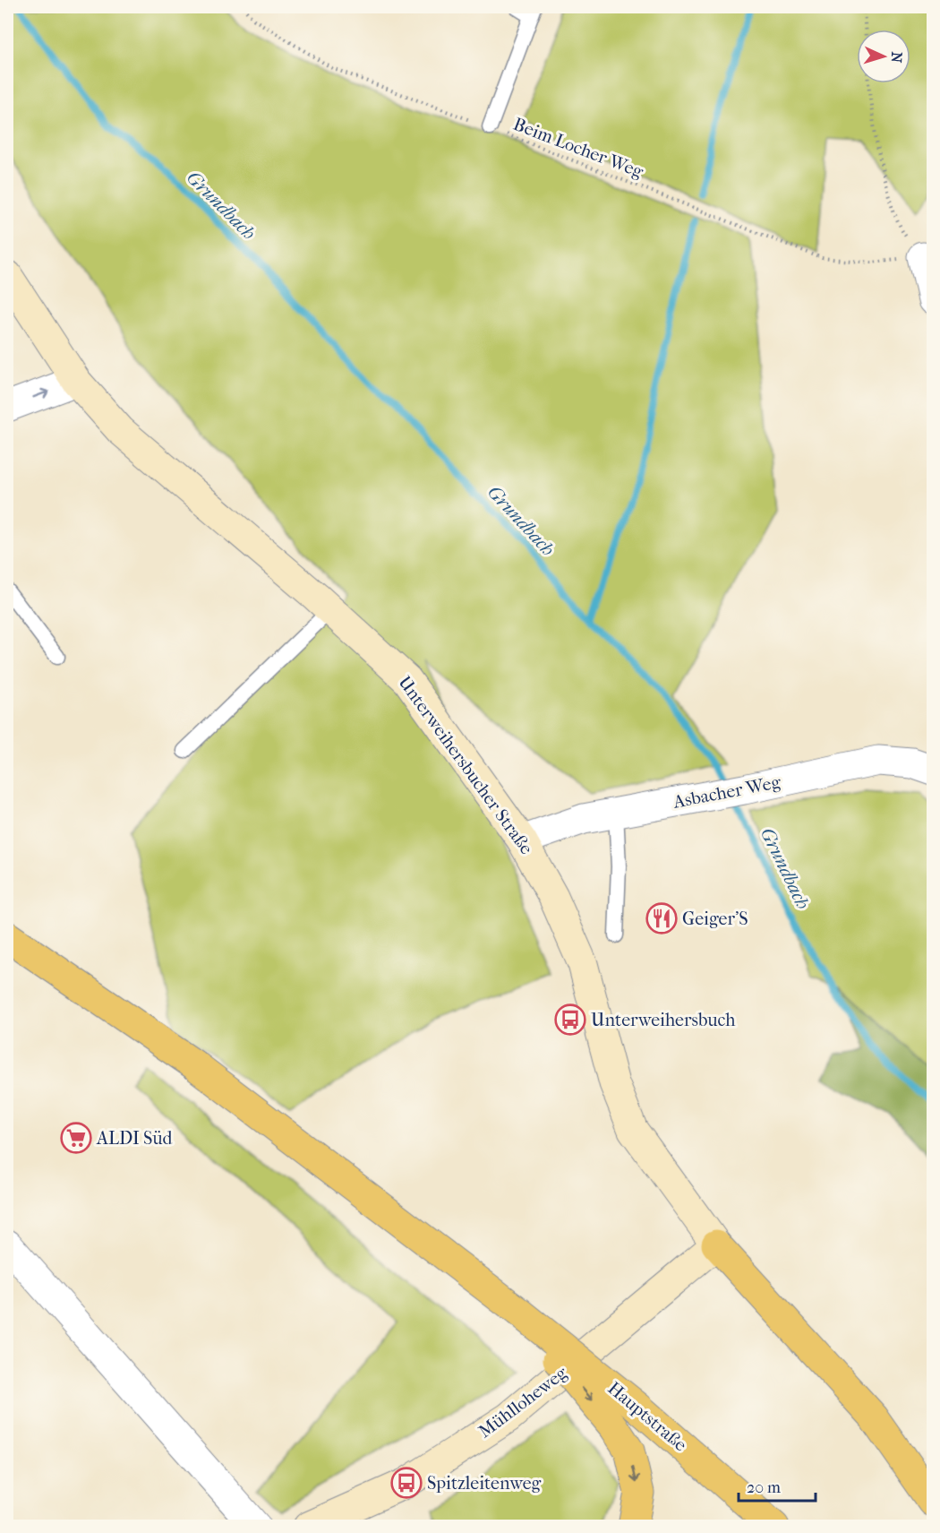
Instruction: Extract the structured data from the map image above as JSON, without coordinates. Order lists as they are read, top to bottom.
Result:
{
  "streets": {
    "main road": ["Hauptstraße"],
    "street": ["Unterweihersbucher Straße", "Asbacher Weg", "Mühlloheweg"],
    "path": ["Beim Locher Weg"]
  },
  "crossings": [
    ["Unterweihersbucher Straße", "Asbacher Weg"],
    ["Unterweihersbucher Straße", "Mühlloheweg"]
  ],
  "water": ["Grundbach"],
  "places": {
    "restaurant": ["Geiger’S"],
    "bus stop": ["Unterweihersbuch", "Spitzleitenweg"],
    "supermarket": ["ALDI Süd"]
  },
  "scale_bar": "20 m",
  "north": "right"
}
